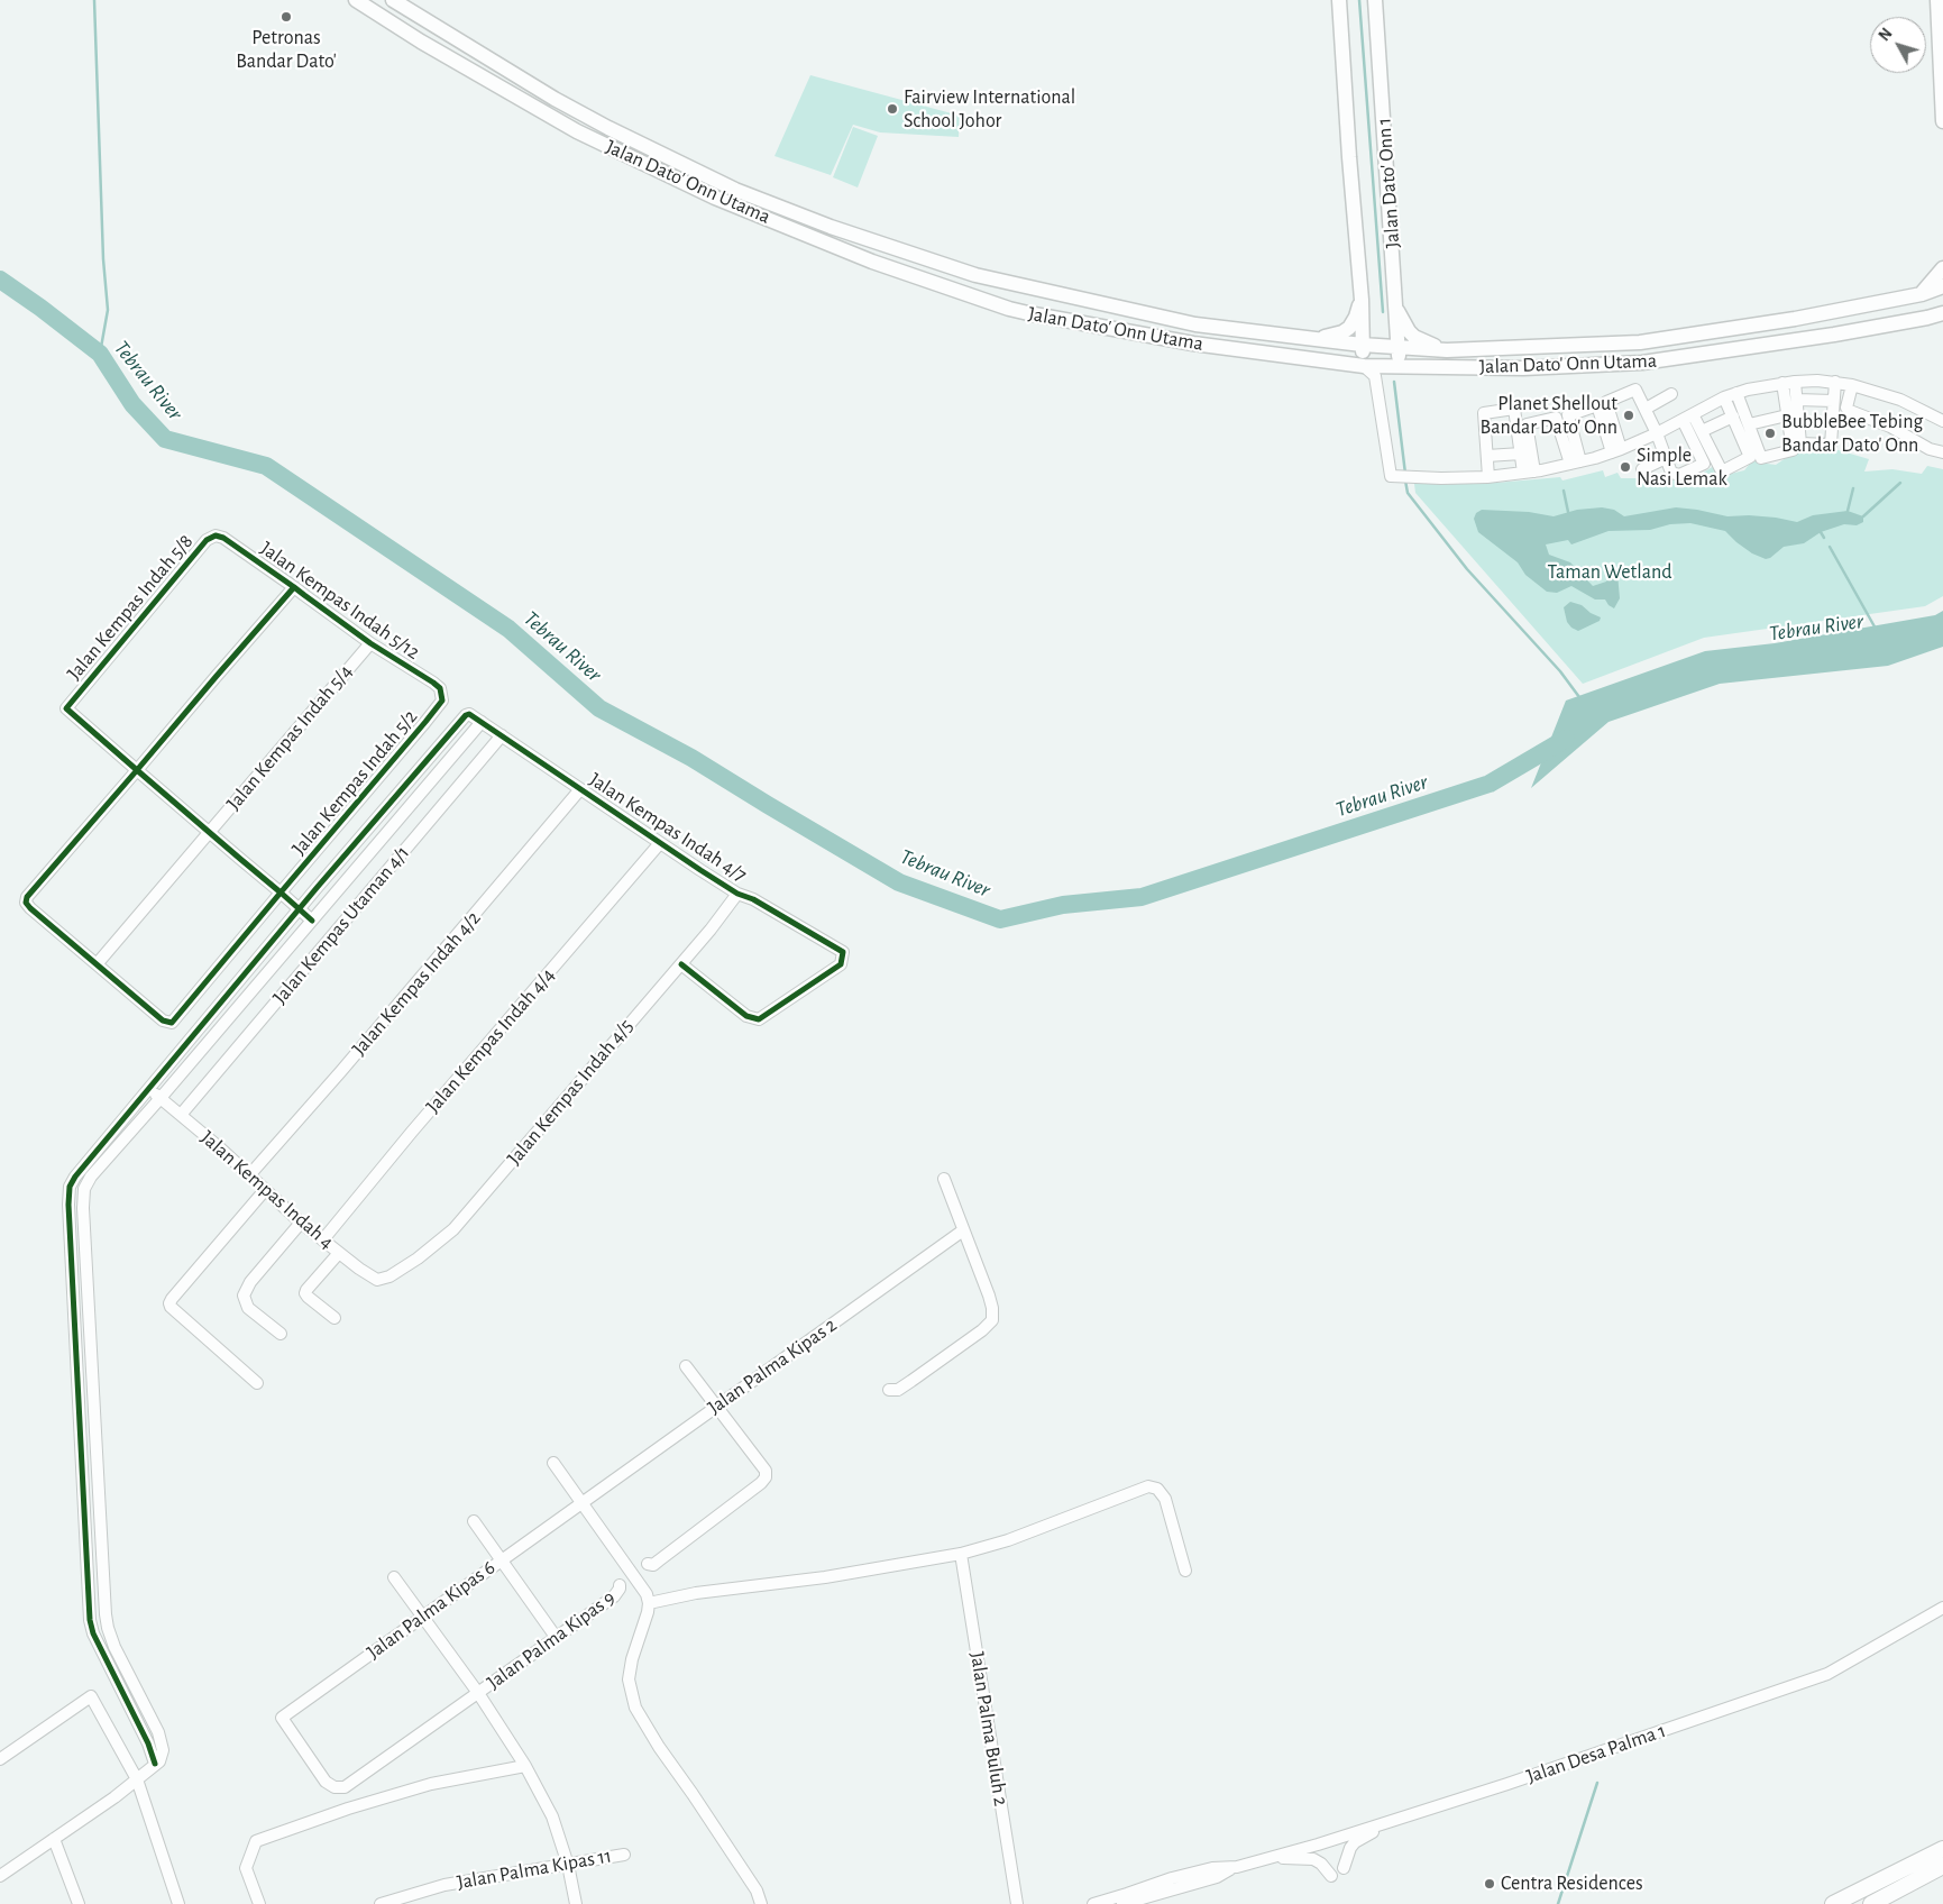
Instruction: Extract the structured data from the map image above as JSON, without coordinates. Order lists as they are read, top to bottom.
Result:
{
  "streets": {
    "main road": ["Jalan Dato' Onn Utama", "Jalan Dato' Onn 1"],
    "street": [
      "Jalan Kempas Indah 5/12",
      "Jalan Kempas Indah 5/8",
      "Jalan Kempas Indah 5/4",
      "Jalan Kempas Indah 5/2",
      "Jalan Kempas Indah 4/7",
      "Jalan Kempas Utaman 4/1",
      "Jalan Kempas Indah 4/2",
      "Jalan Kempas Indah 4/4",
      "Jalan Kempas Indah 4/5",
      "Jalan Kempas Indah 4",
      "Jalan Palma Kipas 2",
      "Jalan Palma Kipas 6",
      "Jalan Palma Kipas 9",
      "Jalan Palma Buluh 2",
      "Jalan Desa Palma 1",
      "Jalan Palma Kipas 11"
    ]
  },
  "crossings": [
    ["Jalan Dato' Onn Utama", "Jalan Dato' Onn 1"],
    ["Jalan Kempas Indah 5/12", "Jalan Kempas Indah 5/8"],
    ["Jalan Kempas Indah 5/12", "Jalan Kempas Indah 5/4"],
    ["Jalan Kempas Indah 5/12", "Jalan Kempas Indah 5/2"],
    ["Jalan Kempas Indah 5/4", "Jalan Kempas Indah 5/2"],
    ["Jalan Kempas Indah 4/7", "Jalan Kempas Utaman 4/1"],
    ["Jalan Kempas Indah 4/7", "Jalan Kempas Indah 4/2"],
    ["Jalan Kempas Indah 4/7", "Jalan Kempas Indah 4/4"],
    ["Jalan Kempas Indah 4/7", "Jalan Kempas Indah 4/5"],
    ["Jalan Kempas Utaman 4/1", "Jalan Kempas Indah 4"],
    ["Jalan Kempas Indah 4/2", "Jalan Kempas Indah 4"],
    ["Jalan Kempas Indah 4/4", "Jalan Kempas Indah 4"],
    ["Jalan Kempas Indah 4/5", "Jalan Kempas Indah 4"],
    ["Jalan Palma Kipas 2", "Jalan Palma Kipas 6"],
    ["Jalan Palma Kipas 6", "Jalan Palma Kipas 9"]
  ],
  "water": ["Tebrau River"],
  "parks": ["Taman Wetland"],
  "places": [
    "Petronas Bandar Dato'",
    "Fairview International School Johor",
    "Planet Shellout Bandar Dato' Onn",
    "BubbleBee Tebing Bandar Dato' Onn",
    "Simple Nasi Lemak",
    "Centra Residences"
  ],
  "north": "top left"
}
